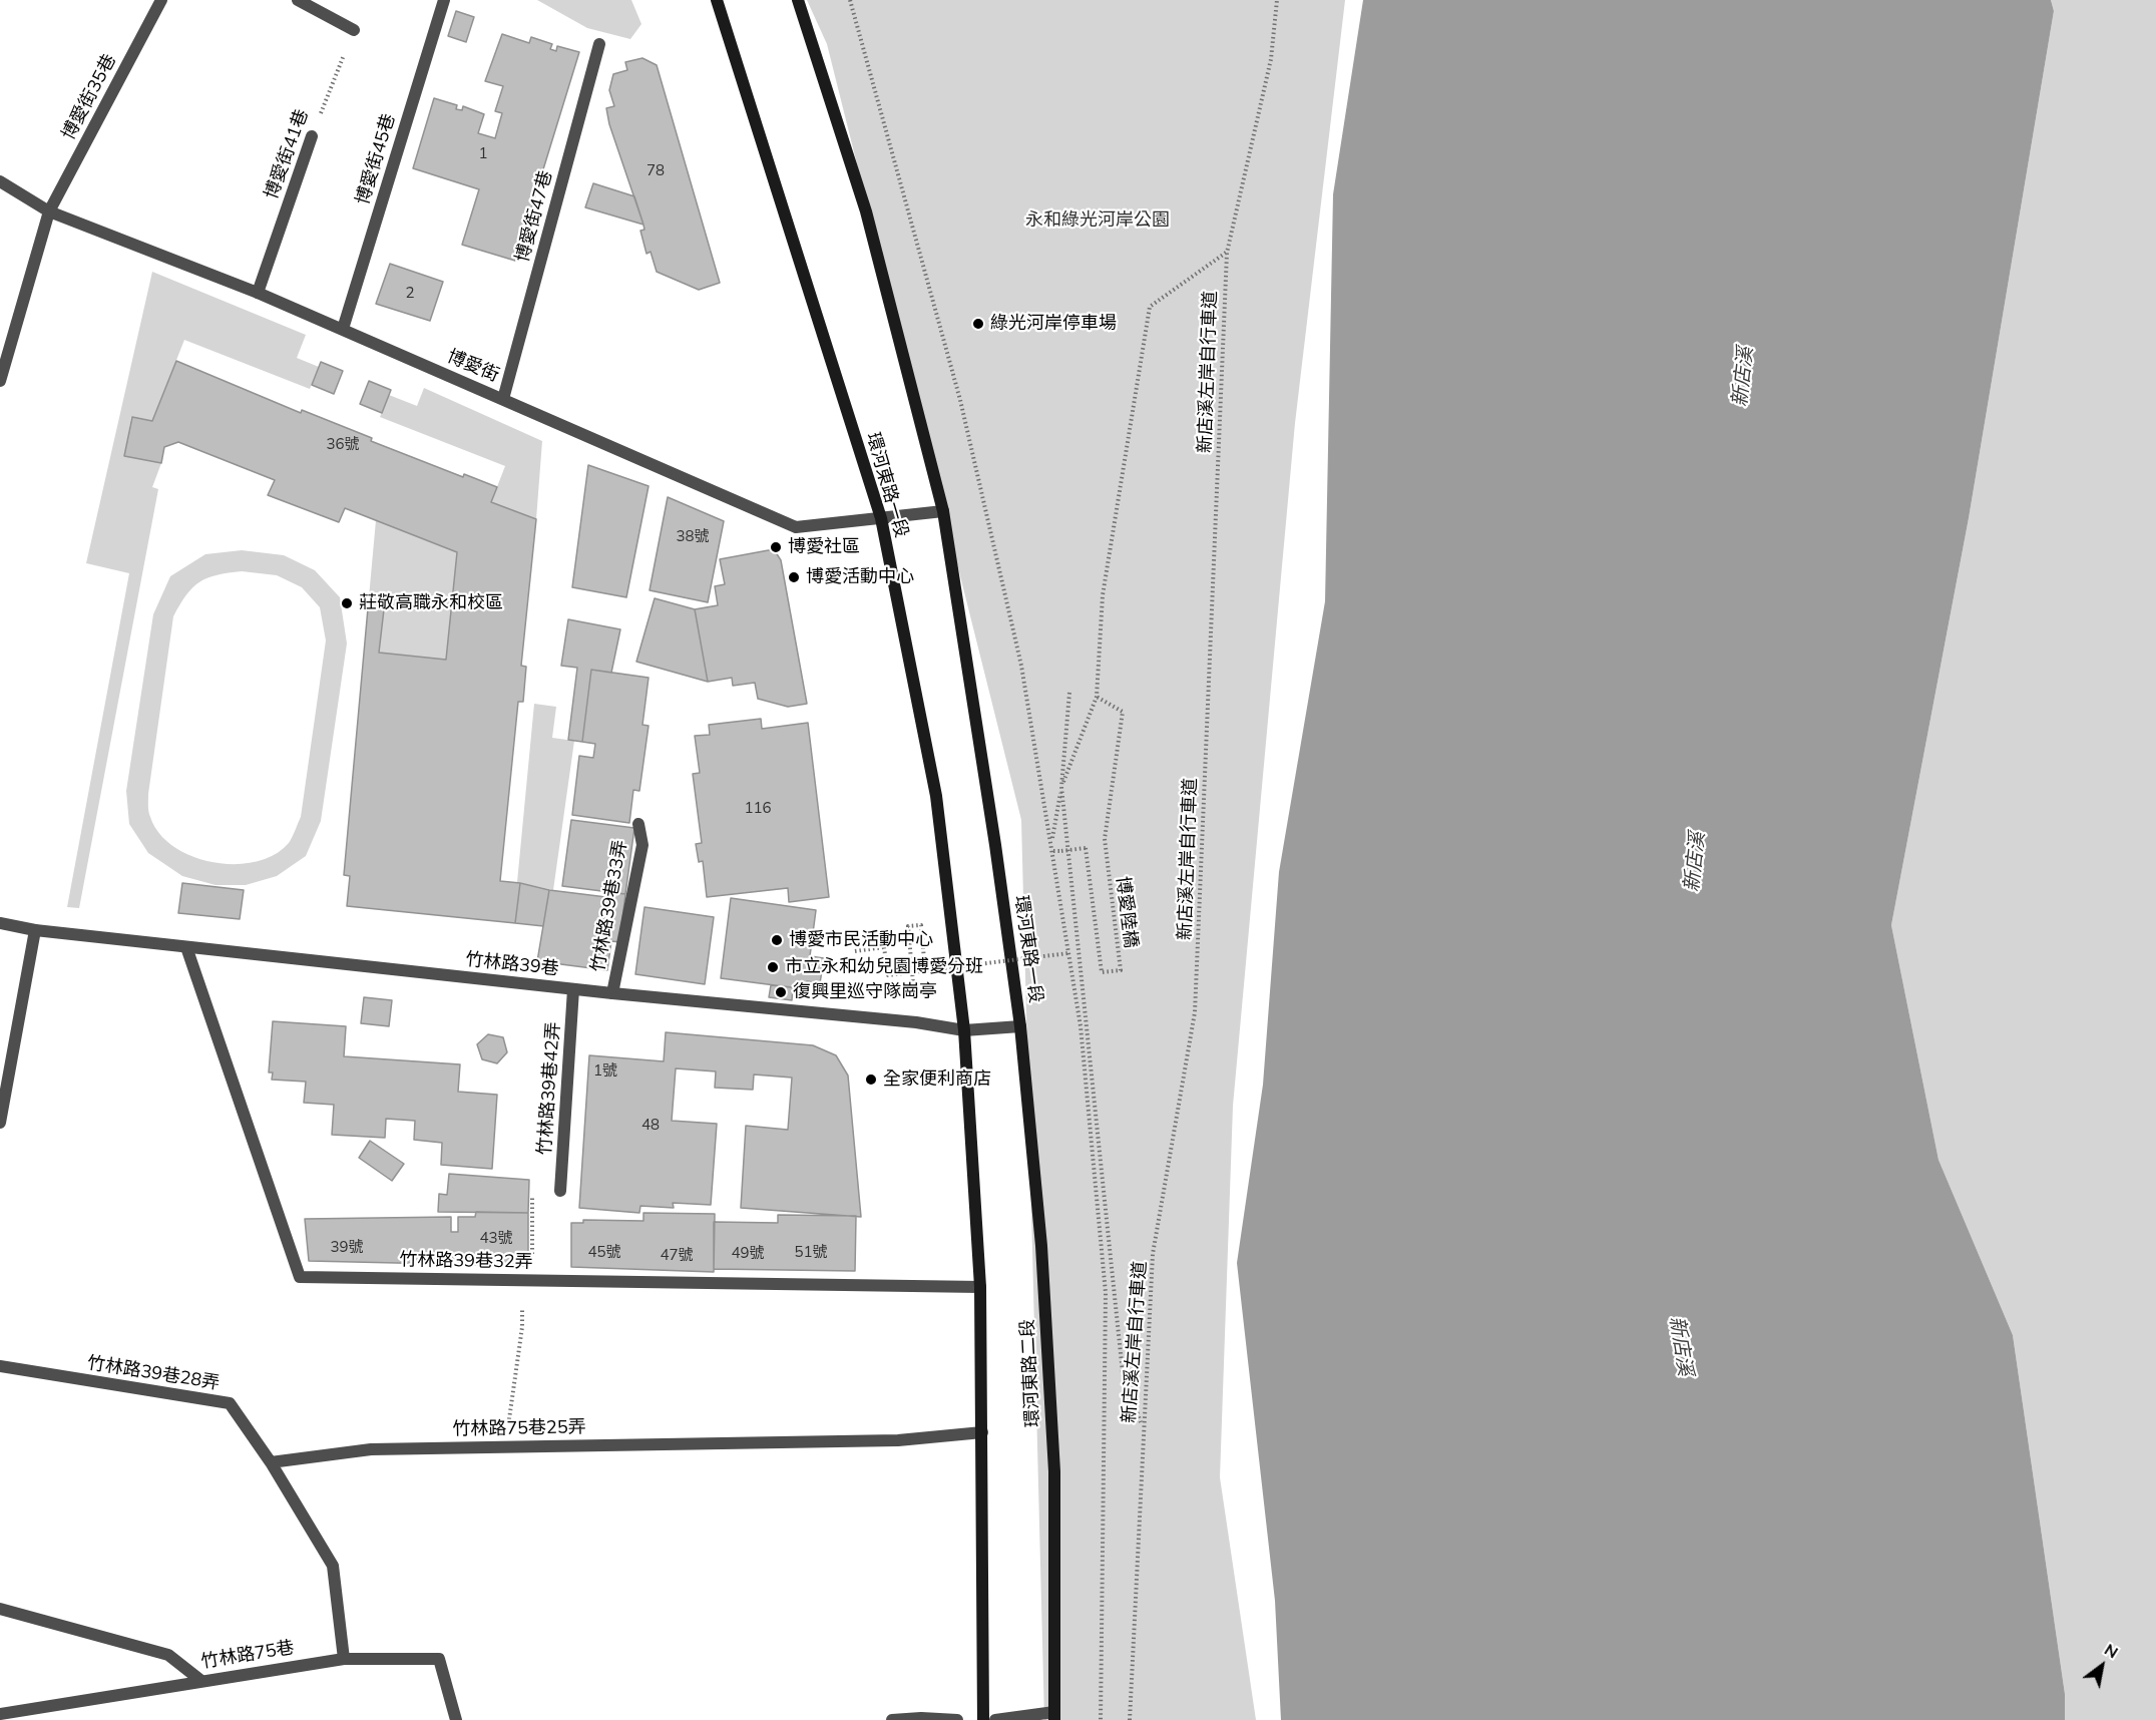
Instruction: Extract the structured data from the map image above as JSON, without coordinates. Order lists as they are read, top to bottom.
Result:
{
  "streets": {
    "street": [
      "博愛街35巷",
      "博愛街41巷",
      "博愛街45巷",
      "博愛街47巷",
      "博愛街",
      "環河東路一段",
      "竹林路39巷33弄",
      "竹林路39巷",
      "竹林路39巷42弄",
      "竹林路39巷32弄",
      "竹林路39巷28弄",
      "環河東路二段",
      "竹林路75巷25弄",
      "竹林路75巷"
    ],
    "path": ["新店溪左岸自行車道", "博愛陸橋"]
  },
  "crossings": [
    ["博愛街35巷", "博愛街"],
    ["博愛街41巷", "博愛街"],
    ["博愛街45巷", "博愛街"],
    ["博愛街47巷", "博愛街"],
    ["博愛街", "環河東路一段"],
    ["環河東路一段", "竹林路39巷"],
    ["環河東路一段", "環河東路二段"],
    ["竹林路39巷33弄", "竹林路39巷"],
    ["竹林路39巷", "竹林路39巷42弄"],
    ["竹林路39巷", "竹林路39巷32弄"],
    ["竹林路39巷", "環河東路二段"],
    ["竹林路39巷28弄", "竹林路75巷25弄"]
  ],
  "water": ["新店溪"],
  "parks": ["永和綠光河岸公園"],
  "places": [
    "綠光河岸停車場",
    "博愛社區",
    "博愛活動中心",
    "莊敬高職永和校區",
    "博愛市民活動中心",
    "市立永和幼兒園博愛分班",
    "復興里巡守隊崗亭",
    "全家便利商店"
  ],
  "house_numbers": [
    "1",
    "78",
    "2",
    "36號",
    "38號",
    "116",
    "1號",
    "48",
    "43號",
    "39號",
    "45號",
    "51號",
    "49號",
    "47號"
  ],
  "north": "top right"
}
